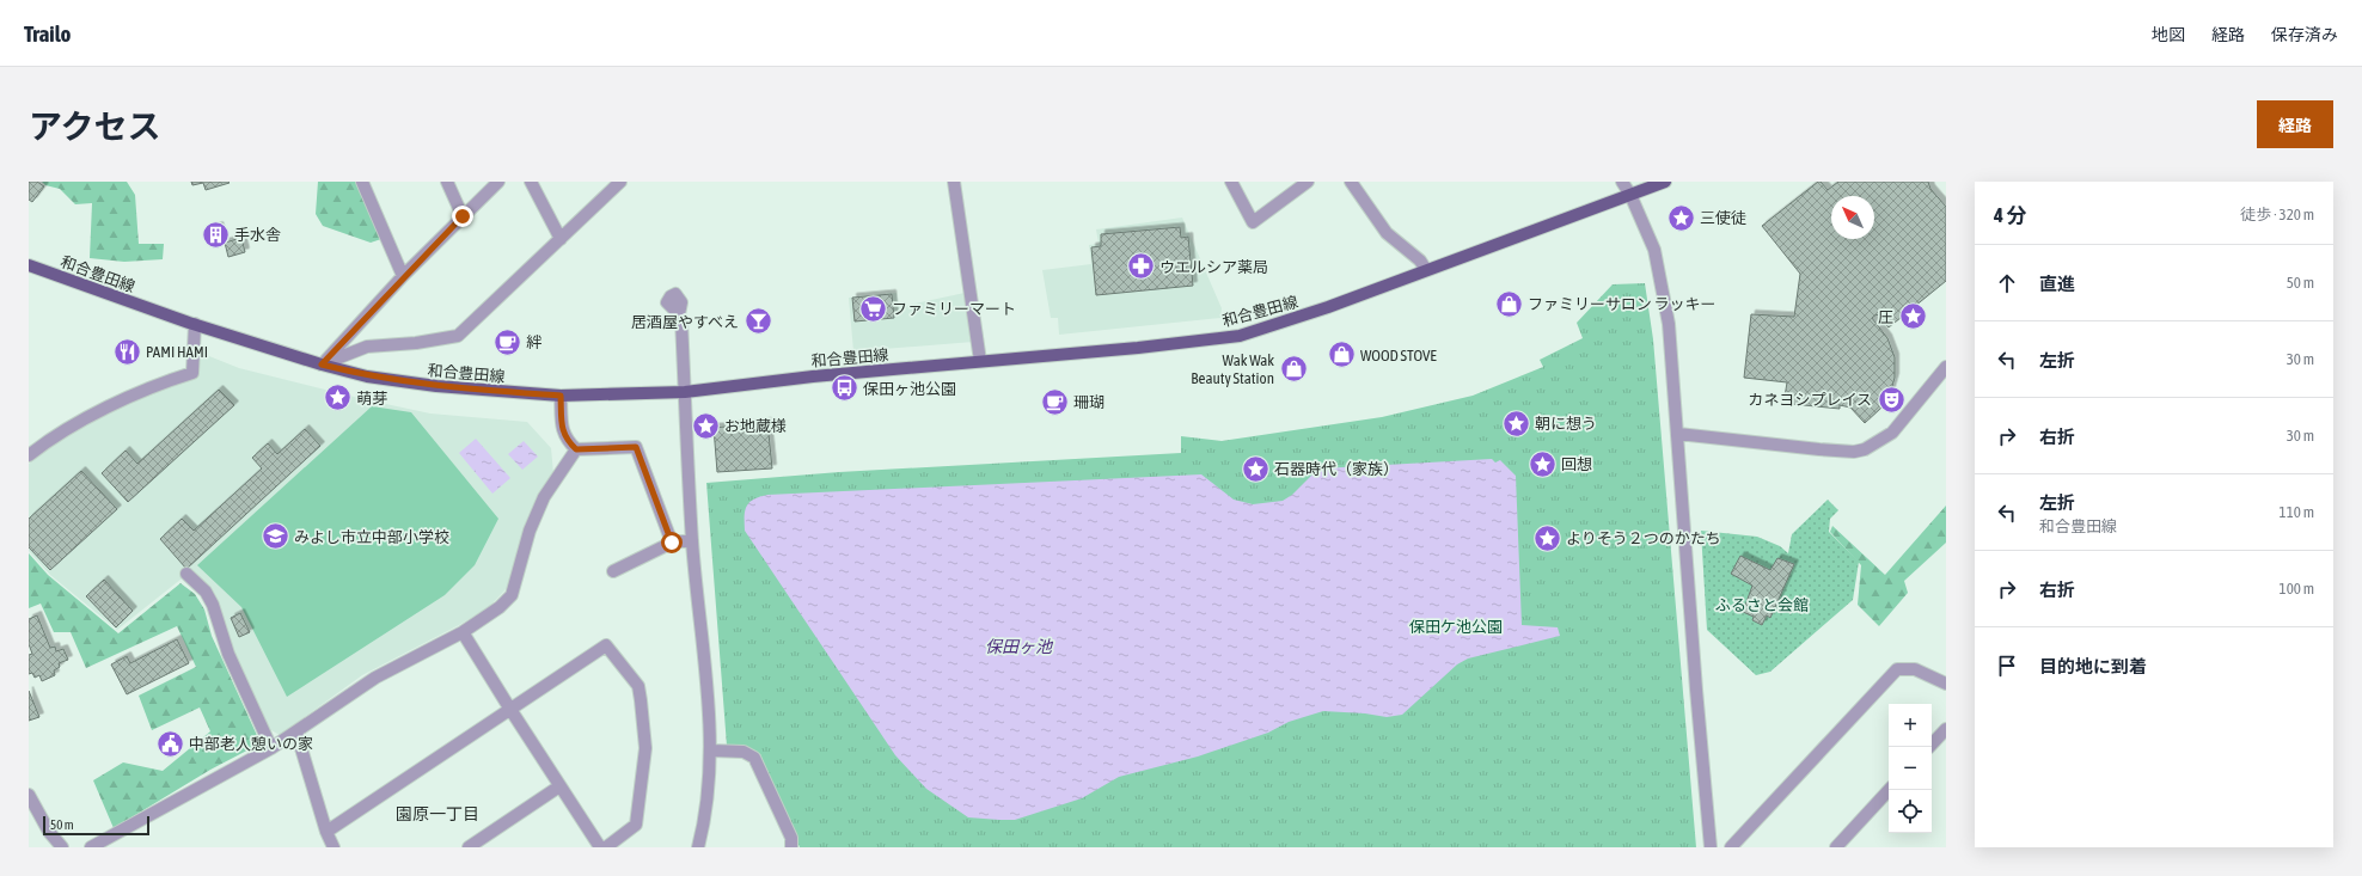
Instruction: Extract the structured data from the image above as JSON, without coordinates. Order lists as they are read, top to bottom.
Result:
{
  "streets": {
    "main road": ["和合豊田線"]
  },
  "districts": ["園原一丁目"],
  "water": ["保田ヶ池"],
  "parks": ["ふるさと会館", "保田ケ池公園"],
  "places": {
    "place": [
      "三使徒",
      "圧",
      "萌芽",
      "朝に想う",
      "お地蔵様",
      "回想",
      "石器時代（家族）",
      "よりそう２つのかたち"
    ],
    "building": ["手水舎"],
    "pharmacy": ["ウエルシア薬局"],
    "shop": ["ファミリーサロン ラッキー", "WOOD STOVE", "Wak Wak Beauty Station"],
    "supermarket": ["ファミリーマート"],
    "bar": ["居酒屋やすべえ"],
    "cafe": ["絆", "珊瑚"],
    "restaurant": ["PAMI HAMI"],
    "bus stop": ["保田ヶ池公園"],
    "theatre": ["カネヨシプレイス"],
    "school or university": ["みよし市立中部小学校"],
    "public building": ["中部老人憩いの家"]
  },
  "scale_bar": "50 m",
  "north": "top left",
  "page": {
    "header": "Trailo",
    "nav": ["地図", "経路", "保存済み"],
    "title": "アクセス",
    "buttons": "経路",
    "heading": ["4 分", "徒歩 · 320 m"],
    "list": [
      ["直進", "50 m"],
      ["左折", "30 m"],
      ["右折", "30 m"],
      ["左折", "和合豊田線", "110 m"],
      ["右折", "100 m"],
      "目的地に到着"
    ],
    "map_buttons": ["+", "−"],
    "scale": "50 m"
  }
}
